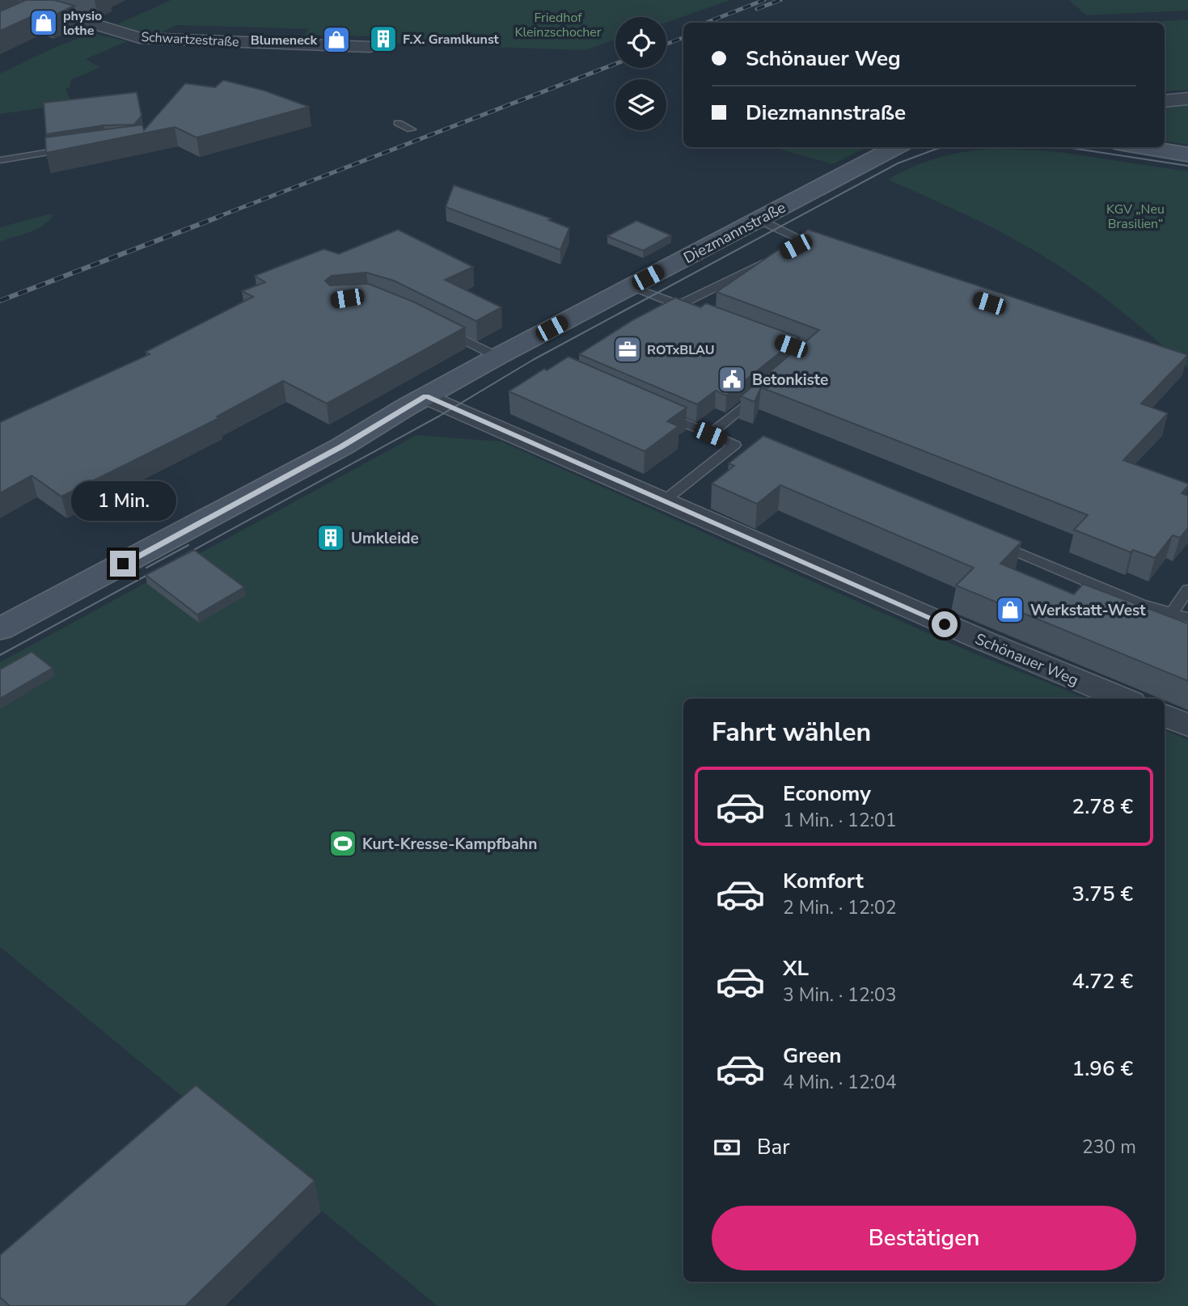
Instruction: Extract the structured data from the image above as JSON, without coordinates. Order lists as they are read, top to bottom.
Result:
{
  "streets": {
    "street": ["Schwartzestraße", "Diezmannstraße", "Schönauer Weg"]
  },
  "crossings": [
    ["Diezmannstraße", "Schönauer Weg"]
  ],
  "parks": ["Friedhof Kleinzschocher", "KGV „Neu Brasilien“"],
  "places": {
    "shop": ["physio lothe", "Blumeneck", "Werkstatt-West"],
    "building": ["F.X. Gramlkunst", "Umkleide"],
    "office": ["ROTxBLAU"],
    "public building": ["Betonkiste"],
    "sports": ["Kurt-Kresse-Kampfbahn"]
  },
  "page": {
    "banner": ["Schönauer Weg", "Diezmannstraße"],
    "bubble": "1 Min.",
    "heading": "Fahrt wählen",
    "list": [
      {
        "name": "Economy",
        "note": "1 Min. · 12:01",
        "value": "2.78 €"
      },
      {
        "name": "Komfort",
        "note": "2 Min. · 12:02",
        "value": "3.75 €"
      },
      {
        "name": "XL",
        "note": "3 Min. · 12:03",
        "value": "4.72 €"
      },
      {
        "name": "Green",
        "note": "4 Min. · 12:04",
        "value": "1.96 €"
      }
    ],
    "pay": ["Bar", "230 m"],
    "buttons": "Bestätigen"
  }
}
